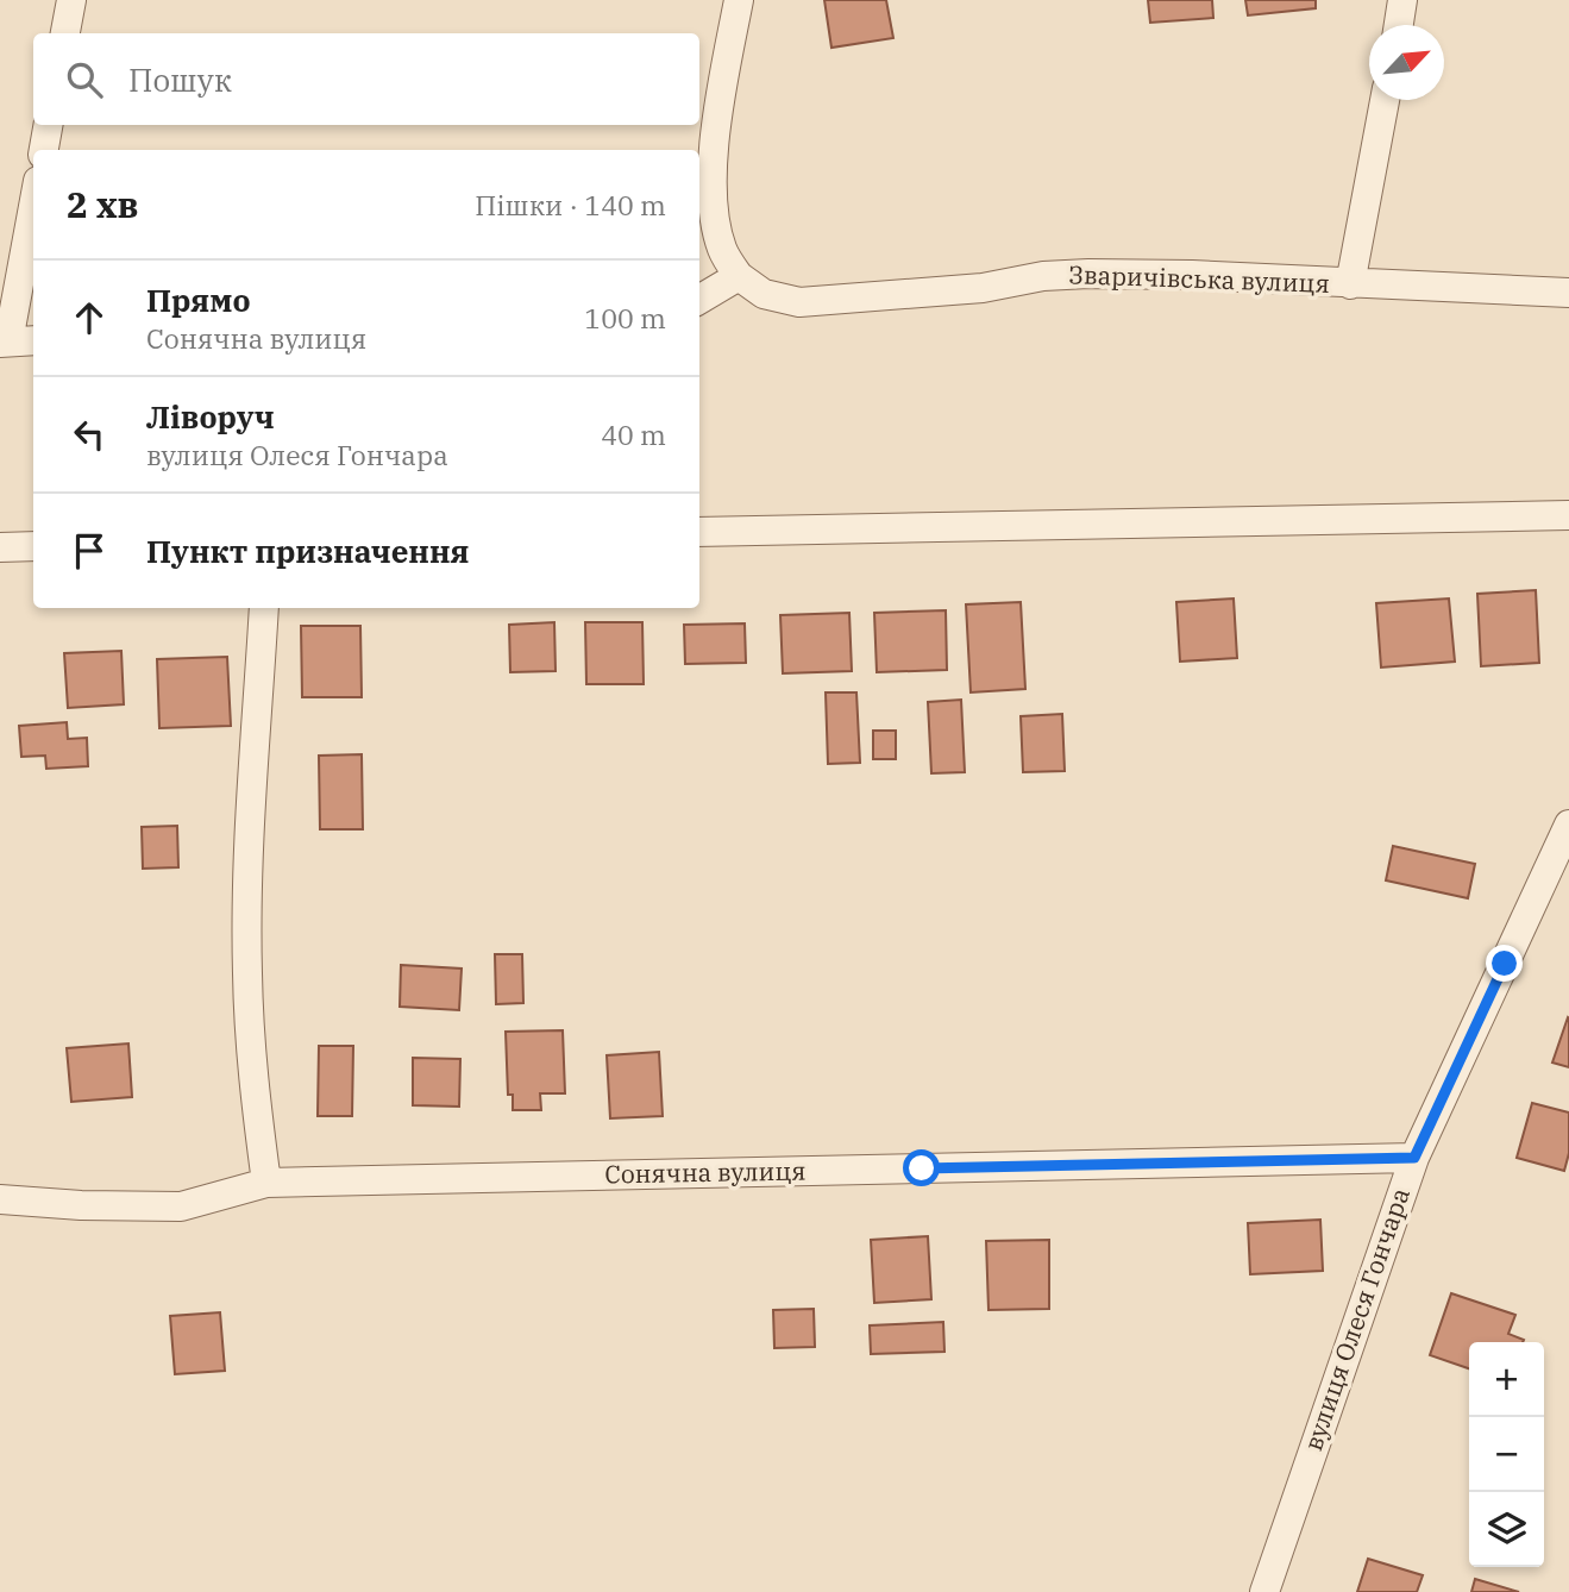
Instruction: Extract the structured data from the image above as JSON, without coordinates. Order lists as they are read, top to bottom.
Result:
{
  "streets": {
    "street": ["Зваричівська вулиця", "Сонячна вулиця", "вулиця Олеся Гончара"]
  },
  "crossings": [
    ["Сонячна вулиця", "вулиця Олеся Гончара"]
  ],
  "north": "top right",
  "page": {
    "search": "Пошук",
    "heading": ["2 хв", "Пішки · 140 m"],
    "list": [
      ["Прямо", "Сонячна вулиця", "100 m"],
      ["Ліворуч", "вулиця Олеся Гончара", "40 m"],
      "Пункт призначення"
    ],
    "map_buttons": ["+", "−"]
  }
}
